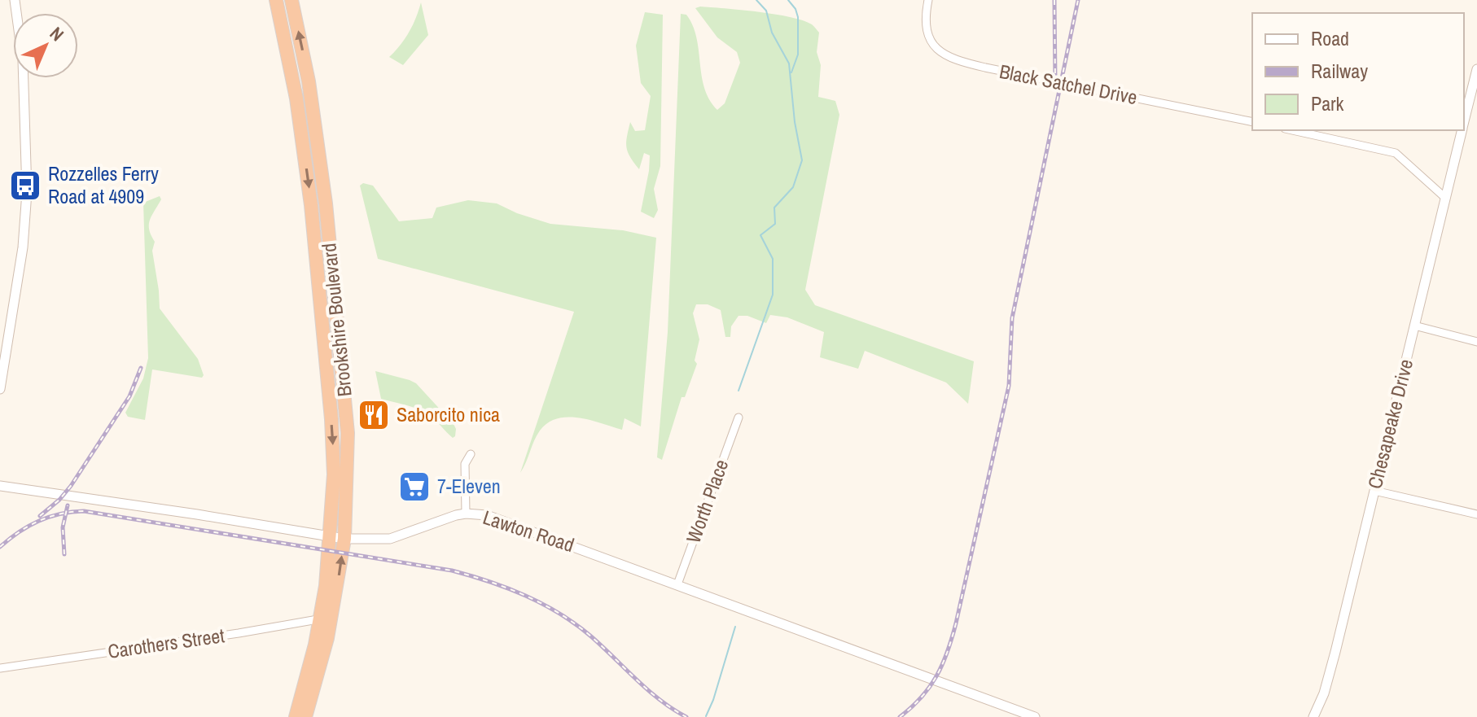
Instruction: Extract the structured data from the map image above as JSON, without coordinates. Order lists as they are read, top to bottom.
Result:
{
  "streets": {
    "highway": ["Brookshire Boulevard"],
    "street": [
      "Black Satchel Drive",
      "Chesapeake Drive",
      "Worth Place",
      "Lawton Road",
      "Carothers Street"
    ]
  },
  "crossings": [
    ["Brookshire Boulevard", "Lawton Road"],
    ["Brookshire Boulevard", "Carothers Street"],
    ["Worth Place", "Lawton Road"]
  ],
  "places": {
    "bus stop": ["Rozzelles Ferry Road at 4909"],
    "restaurant": ["Saborcito nica"],
    "supermarket": ["7-Eleven"]
  },
  "legend": ["Road", "Railway", "Park"],
  "north": "top right"
}
